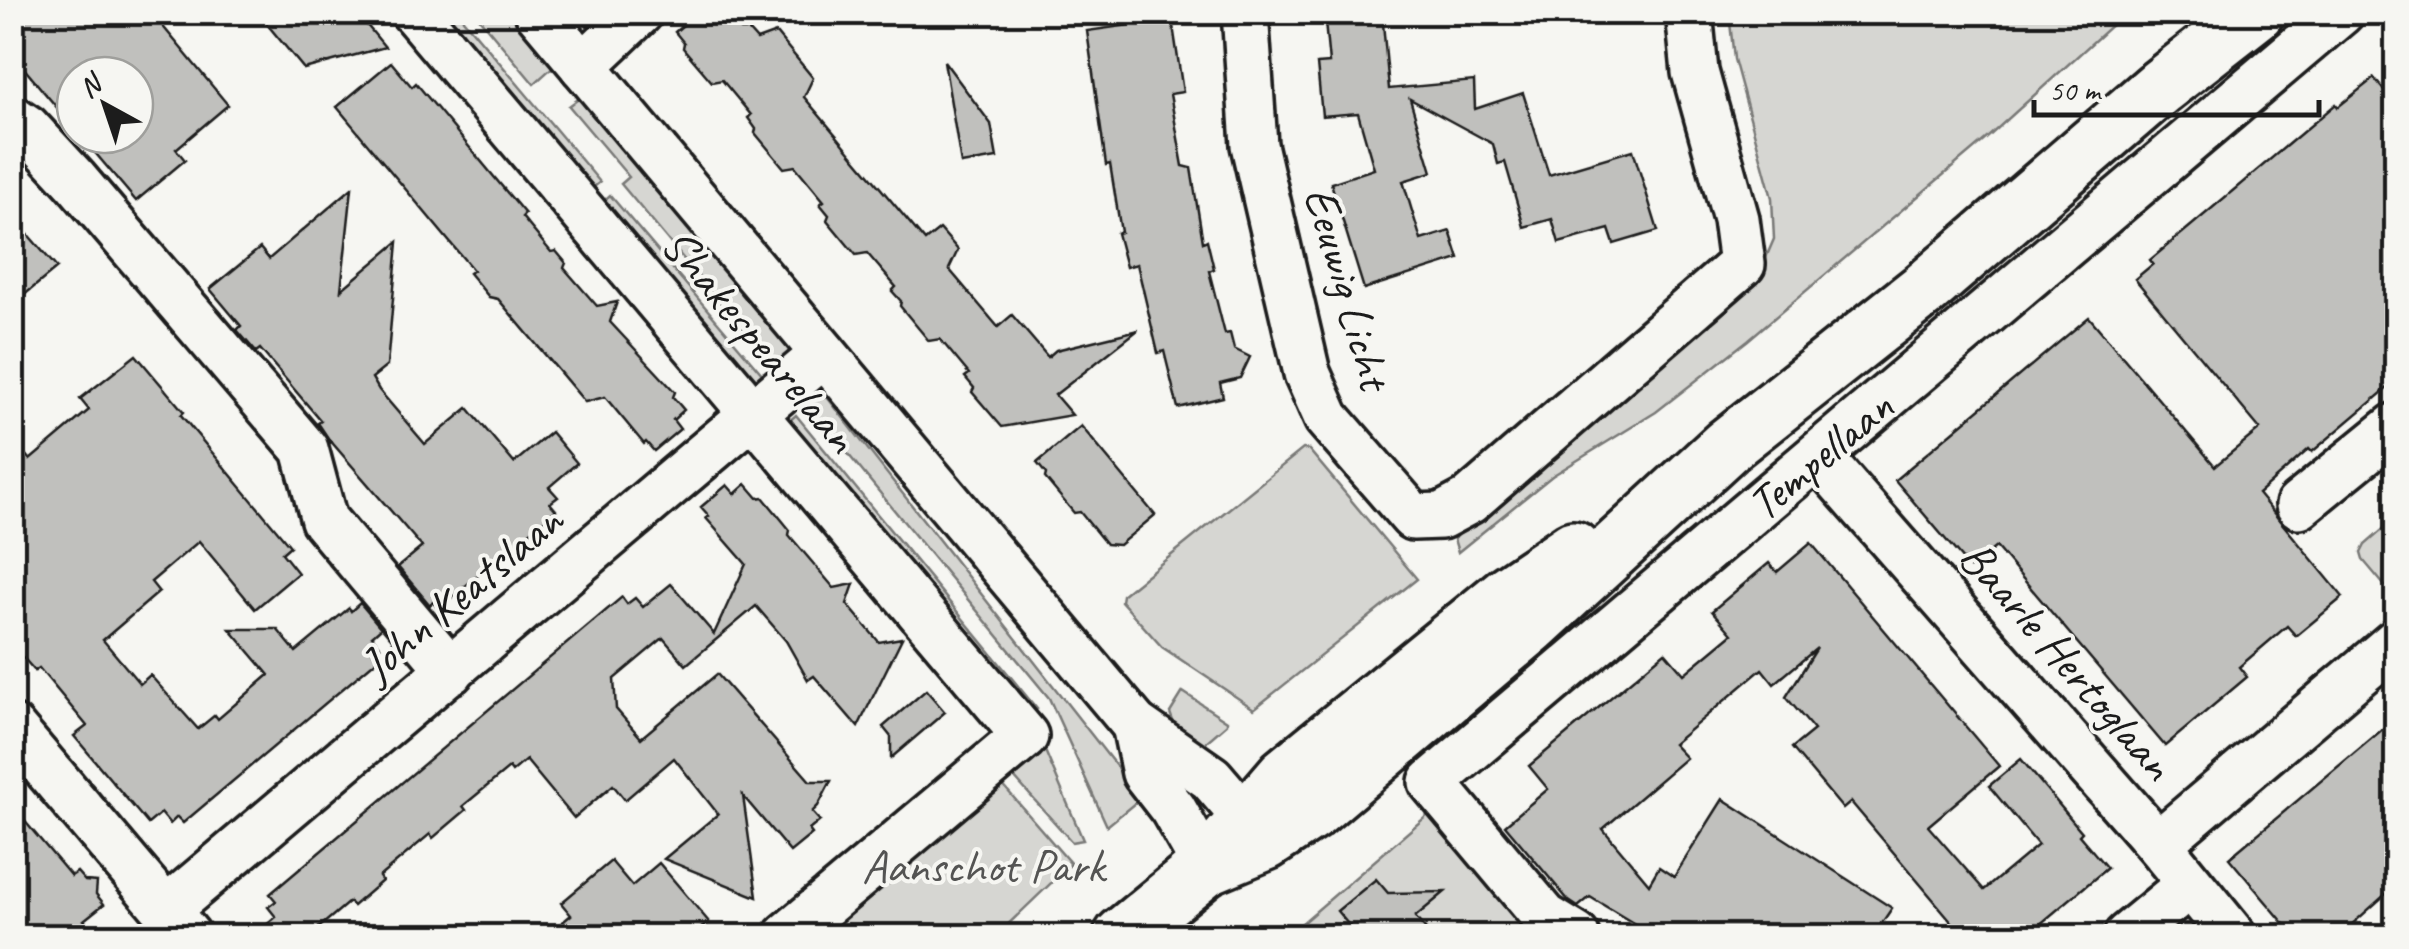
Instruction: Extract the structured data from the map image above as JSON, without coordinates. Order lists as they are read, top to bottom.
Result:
{
  "streets": {
    "main road": ["Tempellaan"],
    "street": [
      "Eeuwig Licht",
      "Shakespearelaan",
      "John Keatslaan",
      "Baarle Hertoglaan"
    ]
  },
  "crossings": [
    ["Shakespearelaan", "Tempellaan"],
    ["Shakespearelaan", "John Keatslaan"],
    ["Tempellaan", "Baarle Hertoglaan"]
  ],
  "parks": ["Aanschot Park"],
  "scale_bar": "50 m",
  "north": "top left"
}
